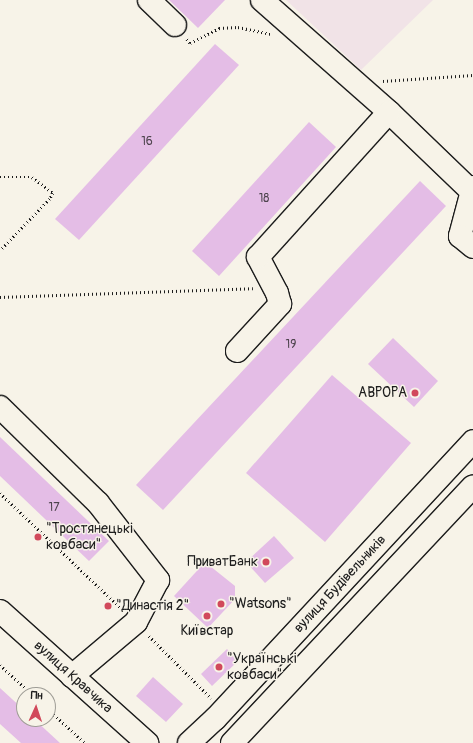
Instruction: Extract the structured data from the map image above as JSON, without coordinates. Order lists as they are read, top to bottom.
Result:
{
  "streets": {
    "street": ["вулиця Будівельників", "вулиця Кравчика"]
  },
  "places": [
    "АВРОРА",
    "\"Тростянецькі ковбаси\"",
    "ПриватБанк",
    "\"Watsons\"",
    "\"Династія 2\"",
    "Київстар",
    "\"Українські ковбаси\""
  ],
  "house_numbers": [
    "16",
    "18",
    "19",
    "17"
  ],
  "north": "top"
}
